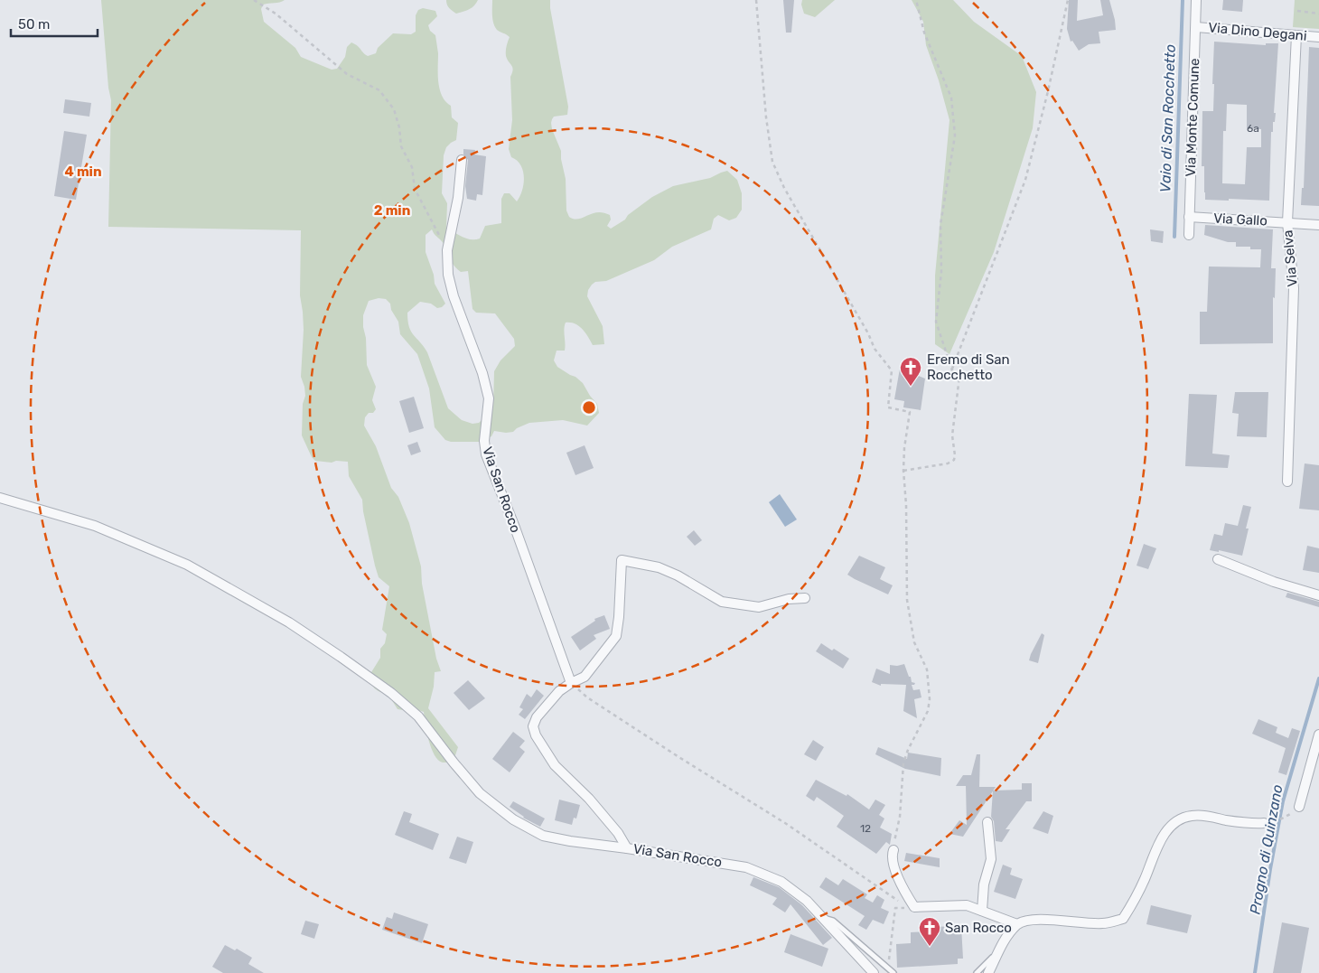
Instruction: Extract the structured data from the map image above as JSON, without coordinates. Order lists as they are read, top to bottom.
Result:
{
  "streets": {
    "street": [
      "Via Dino Degani",
      "Via Monte Comune",
      "Via Gallo",
      "Via Selva",
      "Via San Rocco"
    ]
  },
  "crossings": [
    ["Via Dino Degani", "Via Monte Comune"],
    ["Via Dino Degani", "Via Selva"],
    ["Via Monte Comune", "Via Gallo"],
    ["Via Gallo", "Via Selva"]
  ],
  "water": ["Vaio di San Rocchetto", "Progno di Quinzano"],
  "places": {
    "church": ["Eremo di San Rocchetto", "San Rocco"]
  },
  "house_numbers": ["6a", "12"],
  "scale_bar": "50 m",
  "rings": ["4 min", "2 min"]
}
